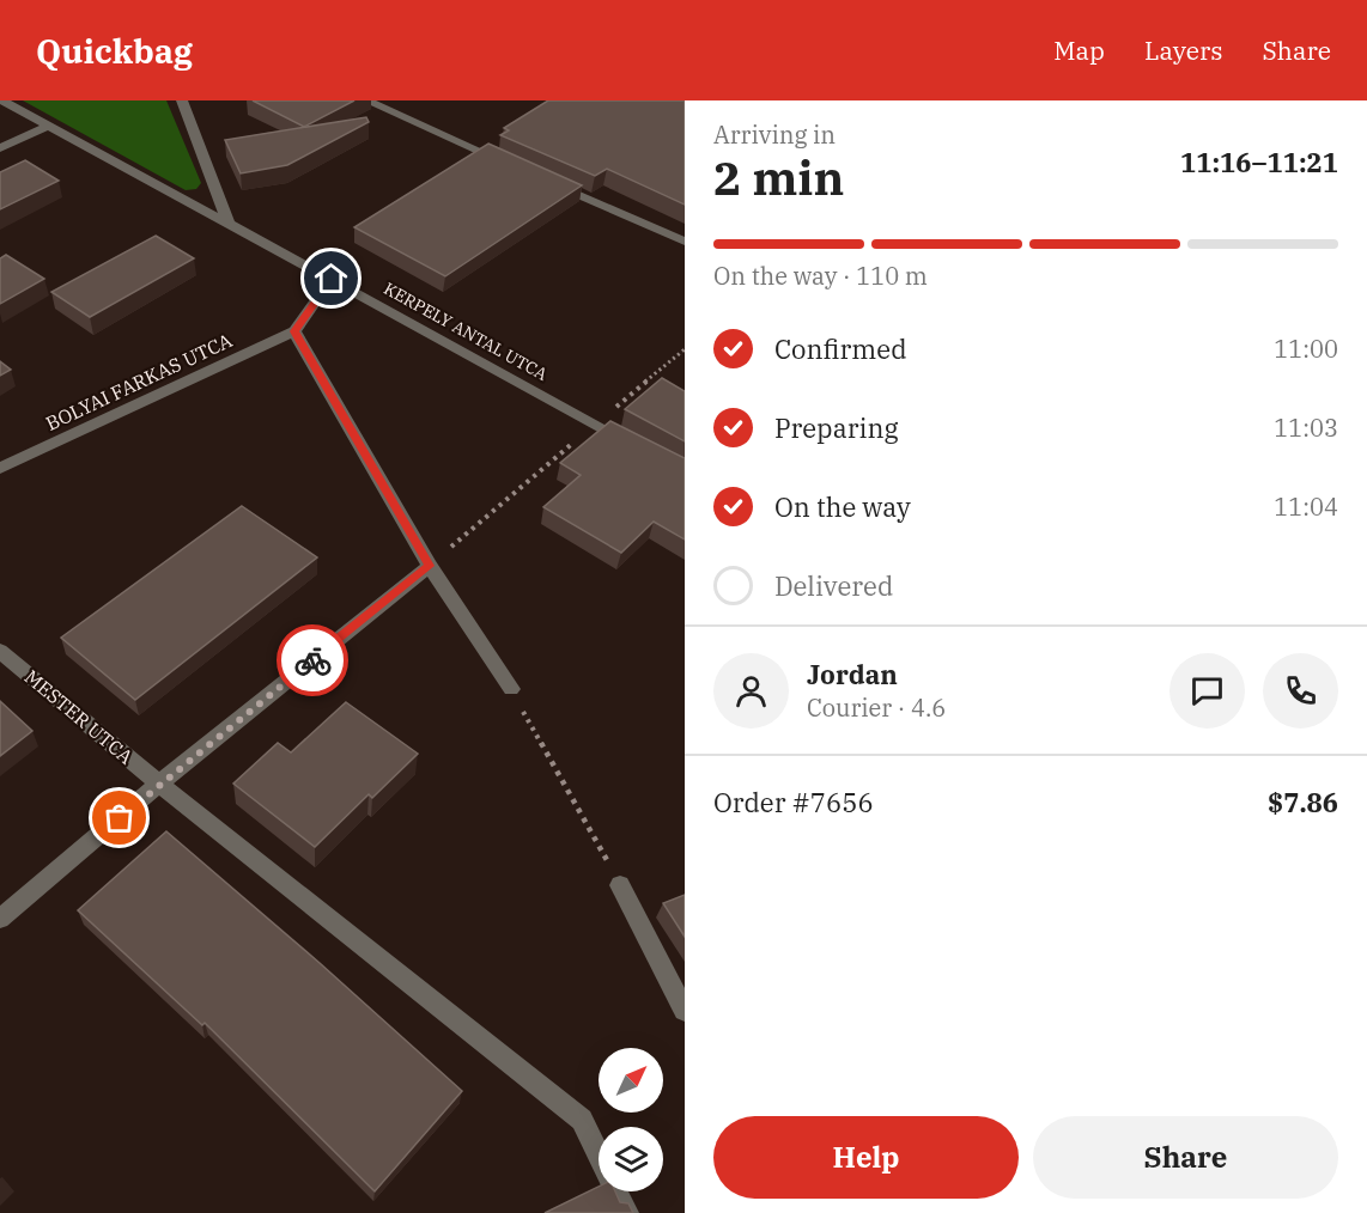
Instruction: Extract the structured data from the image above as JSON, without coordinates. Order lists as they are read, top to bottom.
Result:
{
  "streets": {
    "street": ["KERPELY ANTAL UTCA", "BOLYAI FARKAS UTCA", "MESTER UTCA"]
  },
  "north": "top right",
  "page": {
    "header": "Quickbag",
    "nav": ["Map", "Layers", "Share"],
    "heading": ["2 min", "Arriving in", "11:16–11:21"],
    "panel": [
      "Jordan",
      "Courier · 4.6",
      "Order #7656",
      "$7.86"
    ],
    "bar": "On the way · 110 m",
    "list": [
      ["Confirmed", "11:00"],
      ["Preparing", "11:03"],
      ["On the way", "11:04"],
      "Delivered"
    ],
    "buttons": ["Help", "Share"]
  }
}
